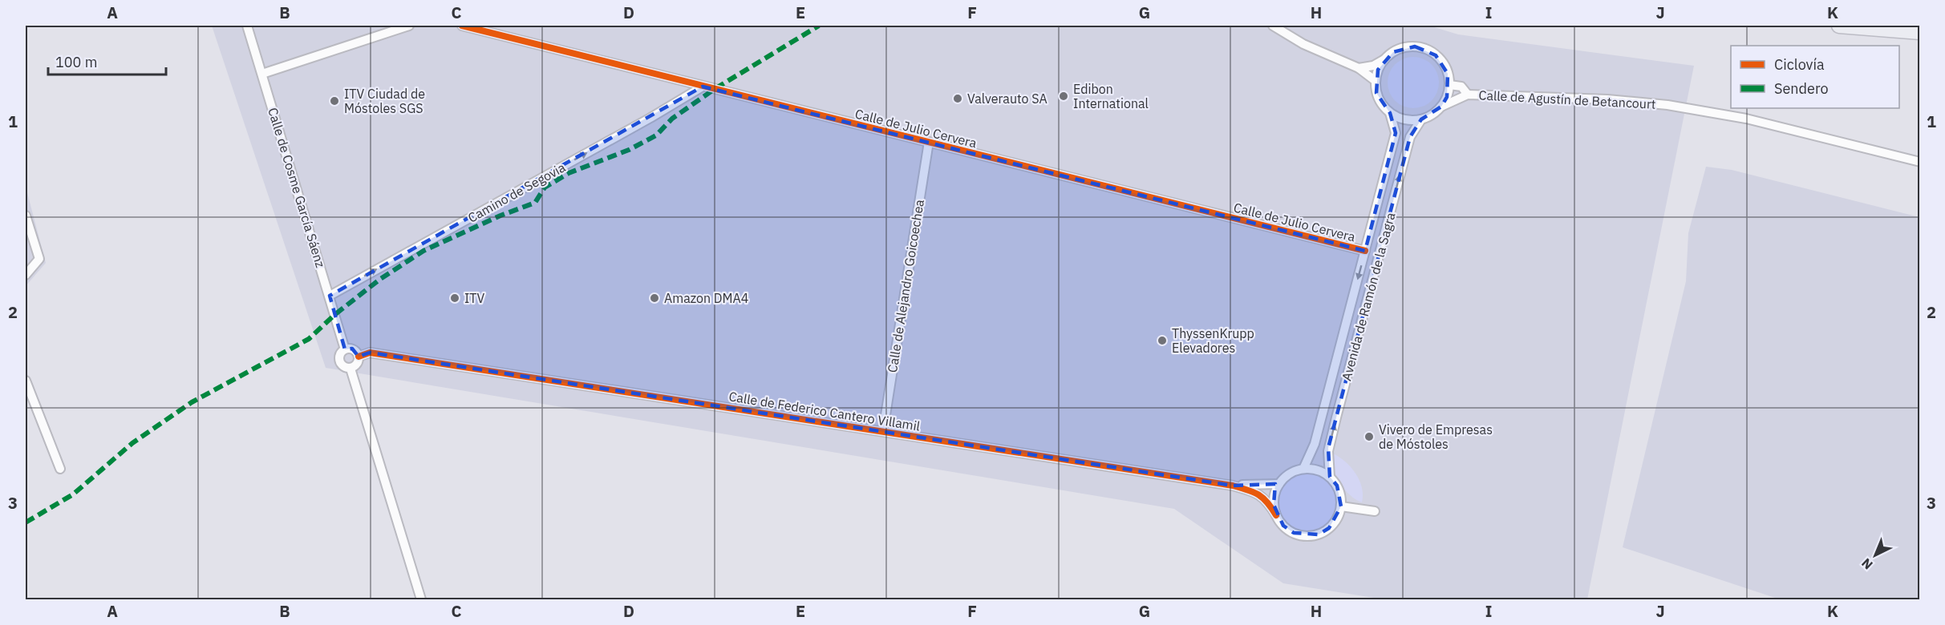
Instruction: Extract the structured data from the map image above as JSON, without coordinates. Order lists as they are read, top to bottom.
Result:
{
  "streets": {
    "street": [
      "Calle de Agustín de Betancourt",
      "Calle de Julio Cervera",
      "Calle de Cosme García Sáenz",
      "Camino de Segovia",
      "Calle de Alejandro Goicoechea",
      "Avenida de Ramón de la Sagra",
      "Calle de Federico Cantero Villamil"
    ]
  },
  "crossings": [
    ["Calle de Agustín de Betancourt", "Avenida de Ramón de la Sagra"],
    ["Calle de Julio Cervera", "Camino de Segovia"],
    ["Calle de Julio Cervera", "Calle de Alejandro Goicoechea"],
    ["Calle de Julio Cervera", "Avenida de Ramón de la Sagra"],
    ["Calle de Cosme García Sáenz", "Camino de Segovia"],
    ["Calle de Cosme García Sáenz", "Calle de Federico Cantero Villamil"],
    ["Calle de Alejandro Goicoechea", "Calle de Federico Cantero Villamil"],
    ["Avenida de Ramón de la Sagra", "Calle de Federico Cantero Villamil"]
  ],
  "one_way": ["Camino de Segovia"],
  "places": [
    "Edibon International",
    "Valverauto SA",
    "ITV Ciudad de Móstoles SGS",
    "ITV",
    "Amazon DMA4",
    "ThyssenKrupp Elevadores",
    "Vivero de Empresas de Móstoles"
  ],
  "legend": ["Ciclovía", "Sendero"],
  "scale_bar": "100 m",
  "north": "bottom left",
  "grid": {
    "columns": [
      "A",
      "B",
      "C",
      "D",
      "E",
      "F",
      "G",
      "H",
      "I",
      "J",
      "K"
    ],
    "rows": ["1", "2", "3"]
  }
}
